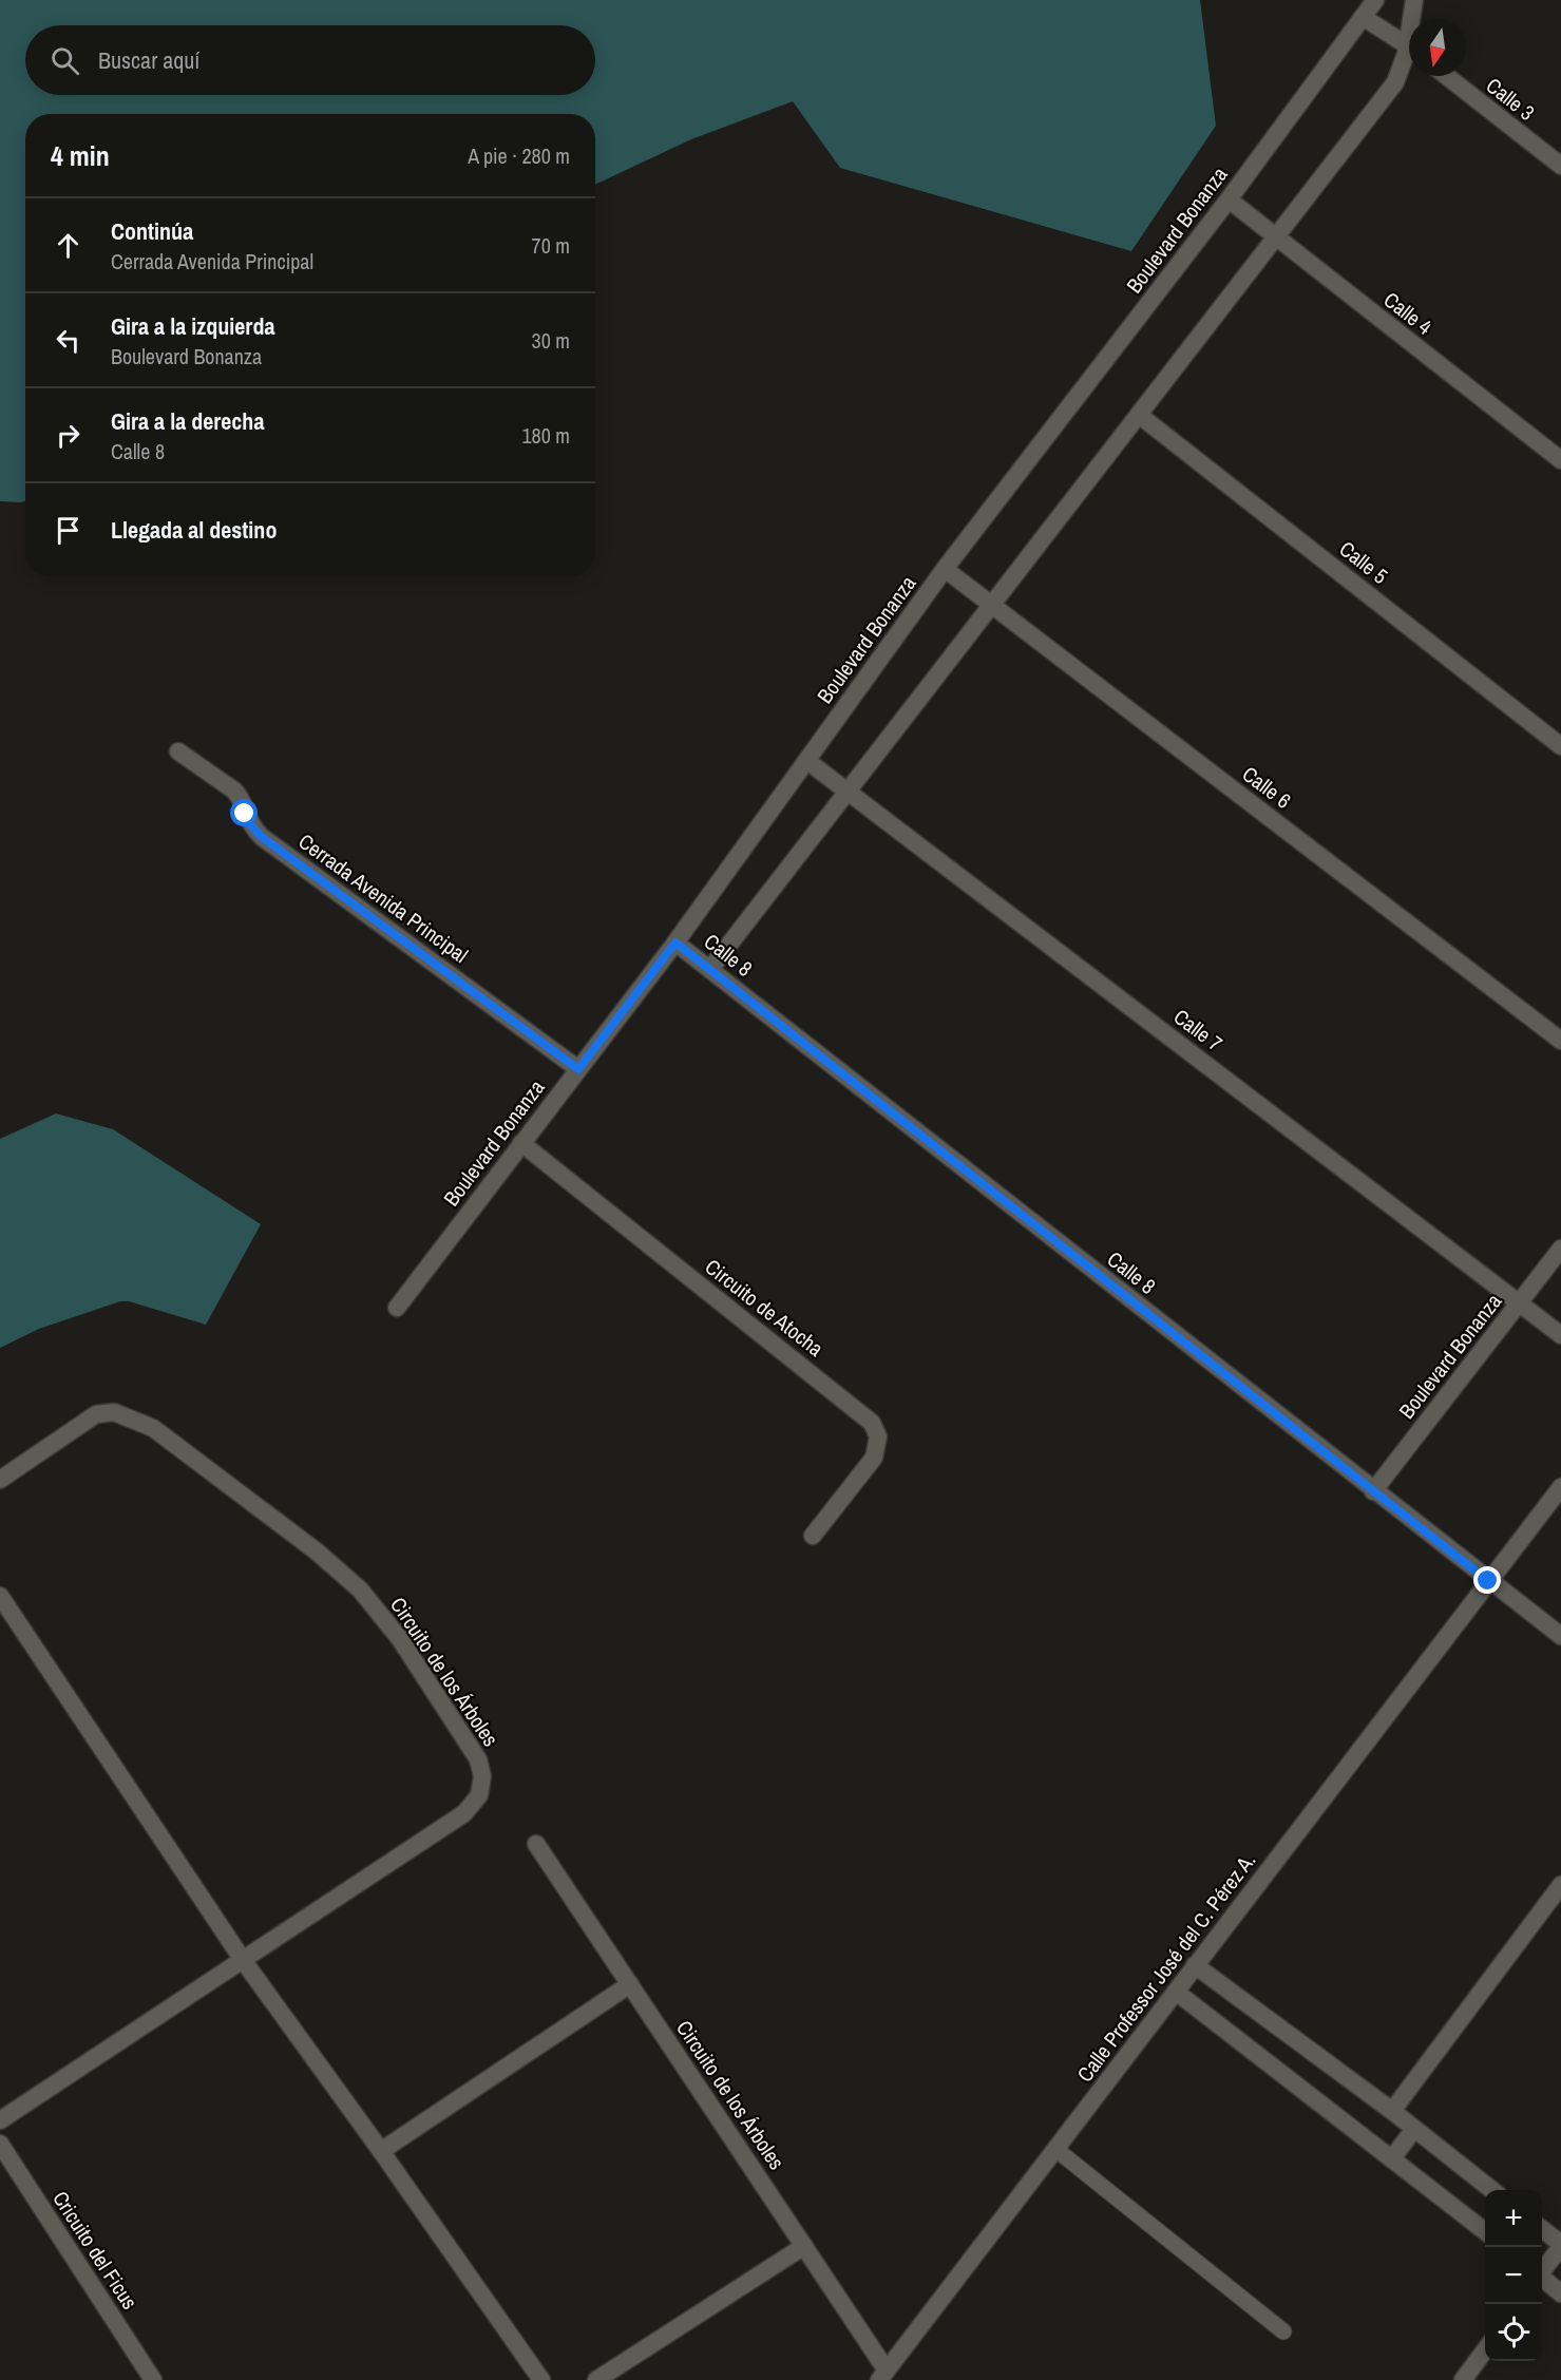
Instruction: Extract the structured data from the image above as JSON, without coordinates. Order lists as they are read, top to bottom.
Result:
{
  "streets": {
    "street": [
      "Calle 3",
      "Boulevard Bonanza",
      "Calle 4",
      "Calle 5",
      "Calle 6",
      "Cerrada Avenida Principal",
      "Calle 8",
      "Calle 7",
      "Circuito de Atocha",
      "Circuito de los Árboles",
      "Calle Professor José del C. Pérez A.",
      "Cricuito del Ficus"
    ]
  },
  "crossings": [
    ["Boulevard Bonanza", "Calle 4"],
    ["Boulevard Bonanza", "Calle 6"],
    ["Boulevard Bonanza", "Cerrada Avenida Principal"],
    ["Boulevard Bonanza", "Calle 8"],
    ["Boulevard Bonanza", "Calle 7"],
    ["Boulevard Bonanza", "Circuito de Atocha"],
    ["Calle 8", "Calle Professor José del C. Pérez A."],
    ["Circuito de los Árboles", "Calle Professor José del C. Pérez A."]
  ],
  "north": "bottom",
  "page": {
    "search": "Buscar aquí",
    "heading": ["4 min", "A pie · 280 m"],
    "list": [
      ["Continúa", "Cerrada Avenida Principal", "70 m"],
      ["Gira a la izquierda", "Boulevard Bonanza", "30 m"],
      ["Gira a la derecha", "Calle 8", "180 m"],
      "Llegada al destino"
    ],
    "map_buttons": ["+", "−"]
  }
}
